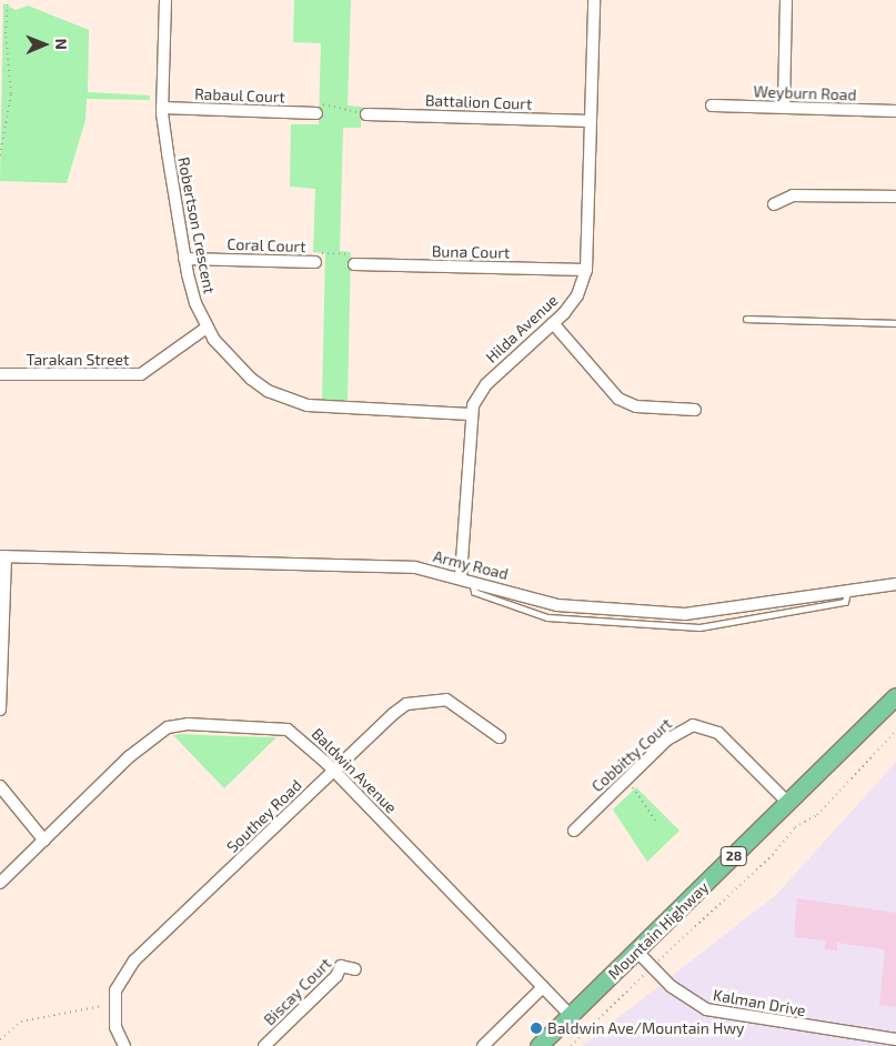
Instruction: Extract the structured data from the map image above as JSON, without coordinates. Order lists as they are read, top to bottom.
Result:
{
  "streets": {
    "main road": ["28", "Mountain Highway"],
    "street": [
      "Weyburn Road",
      "Rabaul Court",
      "Battalion Court",
      "Robertson Crescent",
      "Coral Court",
      "Buna Court",
      "Hilda Avenue",
      "Tarakan Street",
      "Army Road",
      "Cobbitty Court",
      "Baldwin Avenue",
      "Southey Road",
      "Biscay Court",
      "Kalman Drive"
    ]
  },
  "crossings": [
    ["Rabaul Court", "Robertson Crescent"],
    ["Battalion Court", "Hilda Avenue"],
    ["Robertson Crescent", "Coral Court"],
    ["Robertson Crescent", "Hilda Avenue"],
    ["Robertson Crescent", "Tarakan Street"],
    ["Buna Court", "Hilda Avenue"],
    ["Hilda Avenue", "Army Road"],
    ["Cobbitty Court", "Mountain Highway"],
    ["Baldwin Avenue", "Southey Road"],
    ["Baldwin Avenue", "Mountain Highway"],
    ["Mountain Highway", "Kalman Drive"]
  ],
  "places": ["Baldwin Ave/Mountain Hwy"],
  "north": "right"
}
